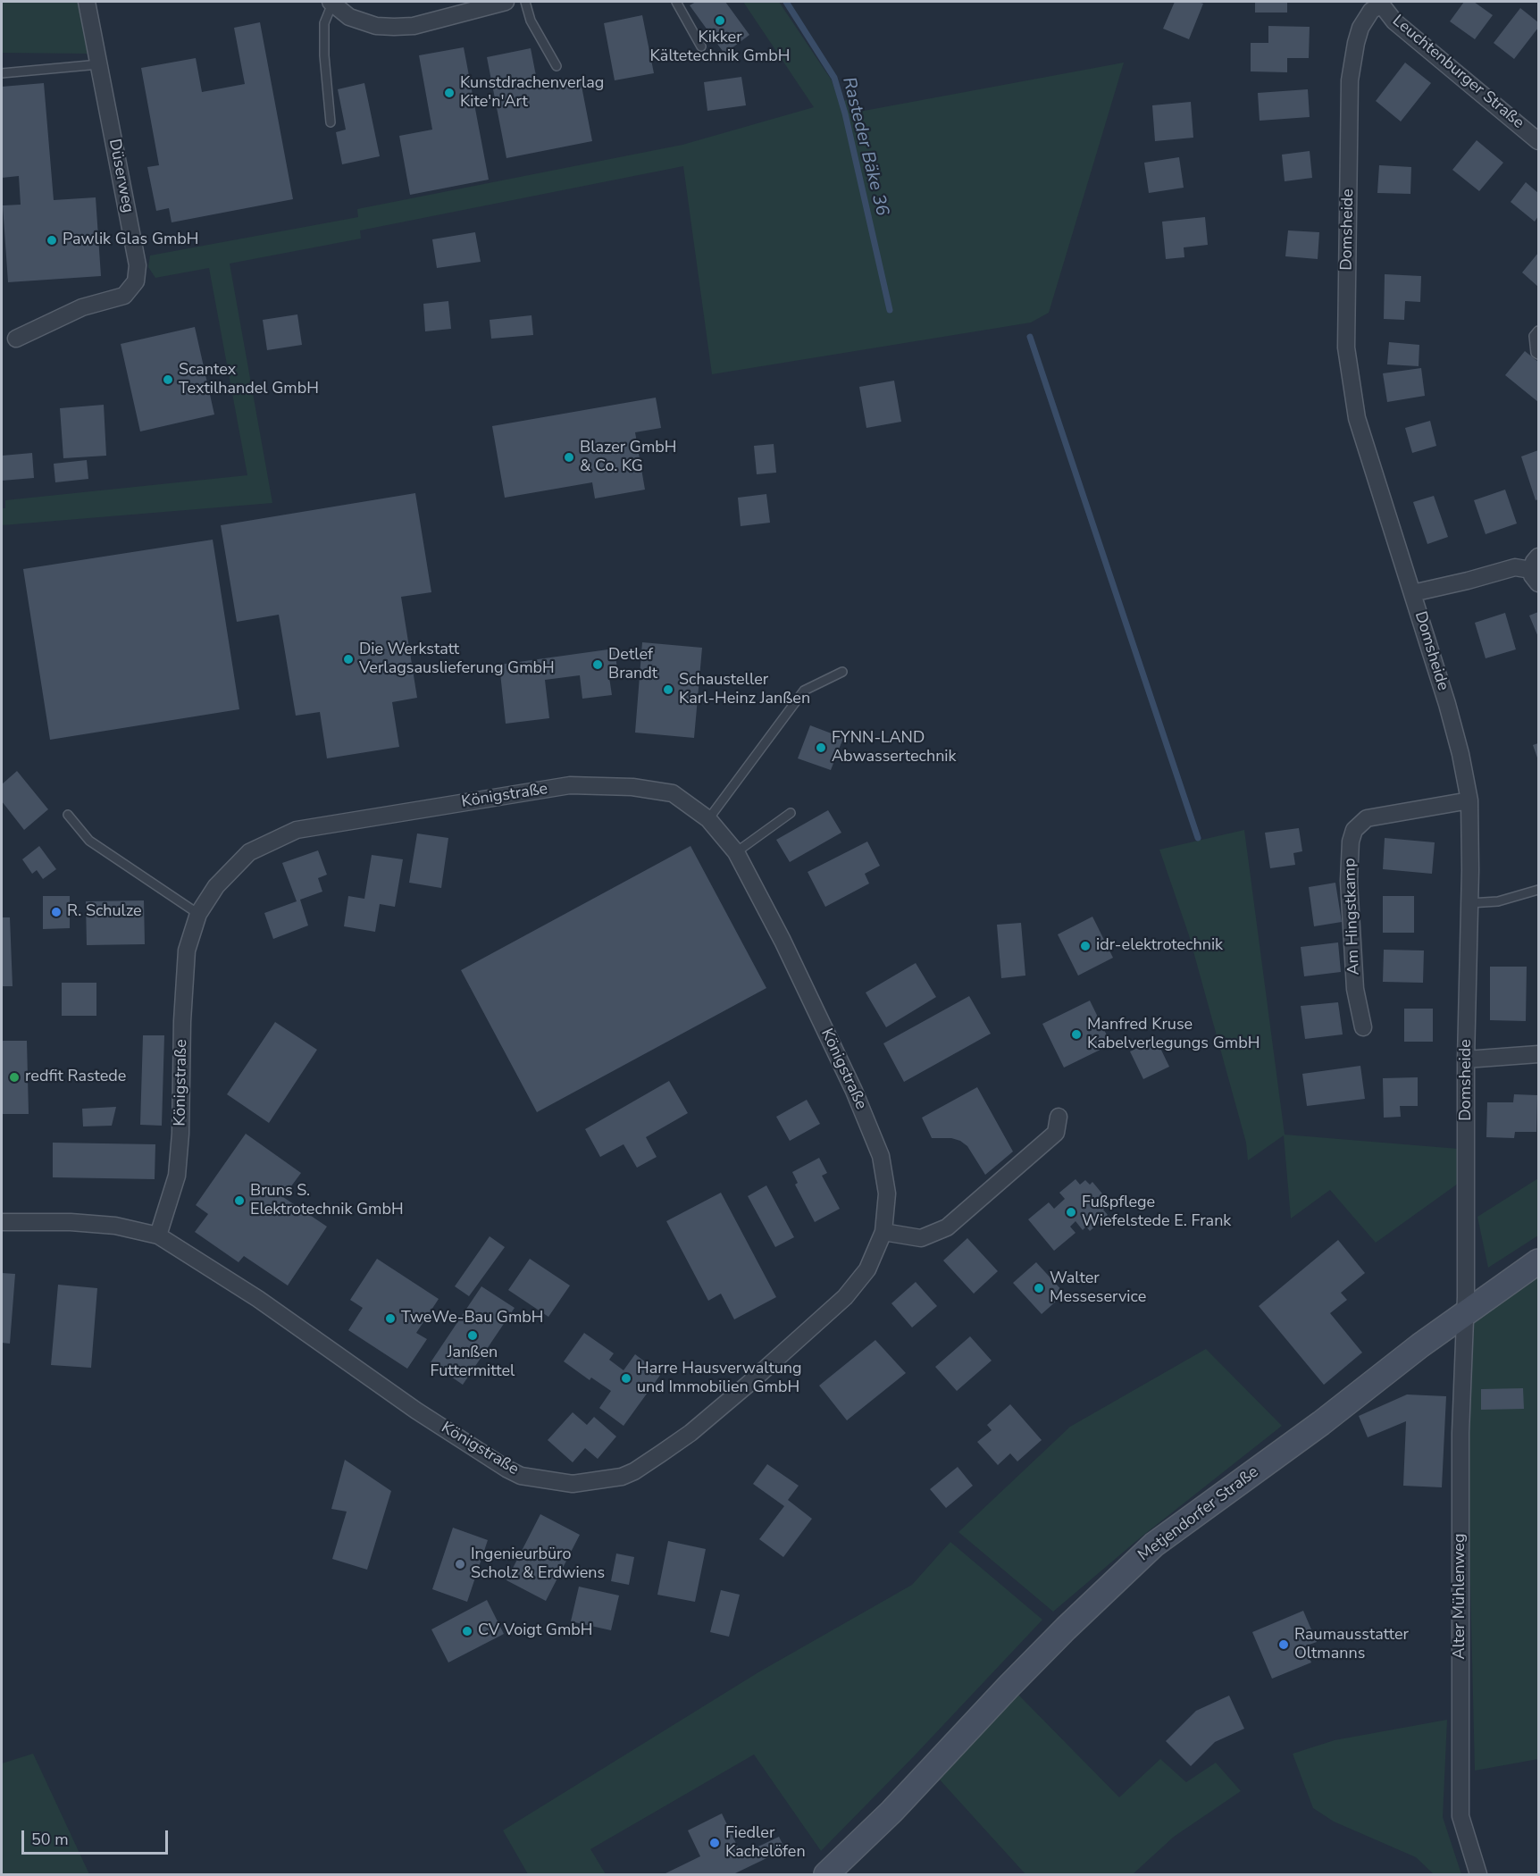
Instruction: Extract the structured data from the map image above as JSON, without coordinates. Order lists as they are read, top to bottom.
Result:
{
  "streets": {
    "street": [
      "Leuchtenburger Straße",
      "Düserweg",
      "Domsheide",
      "Königstraße",
      "Am Hingstkamp",
      "Metjendorfer Straße",
      "Alter Mühlenweg"
    ]
  },
  "crossings": [
    ["Leuchtenburger Straße", "Domsheide"],
    ["Domsheide", "Am Hingstkamp"],
    ["Domsheide", "Metjendorfer Straße"],
    ["Domsheide", "Alter Mühlenweg"],
    ["Metjendorfer Straße", "Alter Mühlenweg"]
  ],
  "water": ["Rasteder Bäke 36"],
  "places": [
    "Kikker Kältetechnik GmbH",
    "Kunstdrachenverlag Kite'n'Art",
    "Pawlik Glas GmbH",
    "Scantex Textilhandel GmbH",
    "Blazer GmbH & Co. KG",
    "Die Werkstatt Verlagsauslieferung GmbH",
    "Detlef Brandt",
    "Schausteller Karl-Heinz Janßen",
    "FYNN-LAND Abwassertechnik",
    "R. Schulze",
    "idr-elektrotechnik",
    "Manfred Kruse Kabelverlegungs GmbH",
    "redfit Rastede",
    "Bruns S. Elektrotechnik GmbH",
    "Fußpflege Wiefelstede E. Frank",
    "Walter Messeservice",
    "TweWe-Bau GmbH",
    "Janßen Futtermittel",
    "Harre Hausverwaltung und Immobilien GmbH",
    "Ingenieurbüro Scholz & Erdwiens",
    "CV Voigt GmbH",
    "Raumausstatter Oltmanns",
    "Fiedler Kachelöfen"
  ],
  "scale_bar": "50 m"
}
